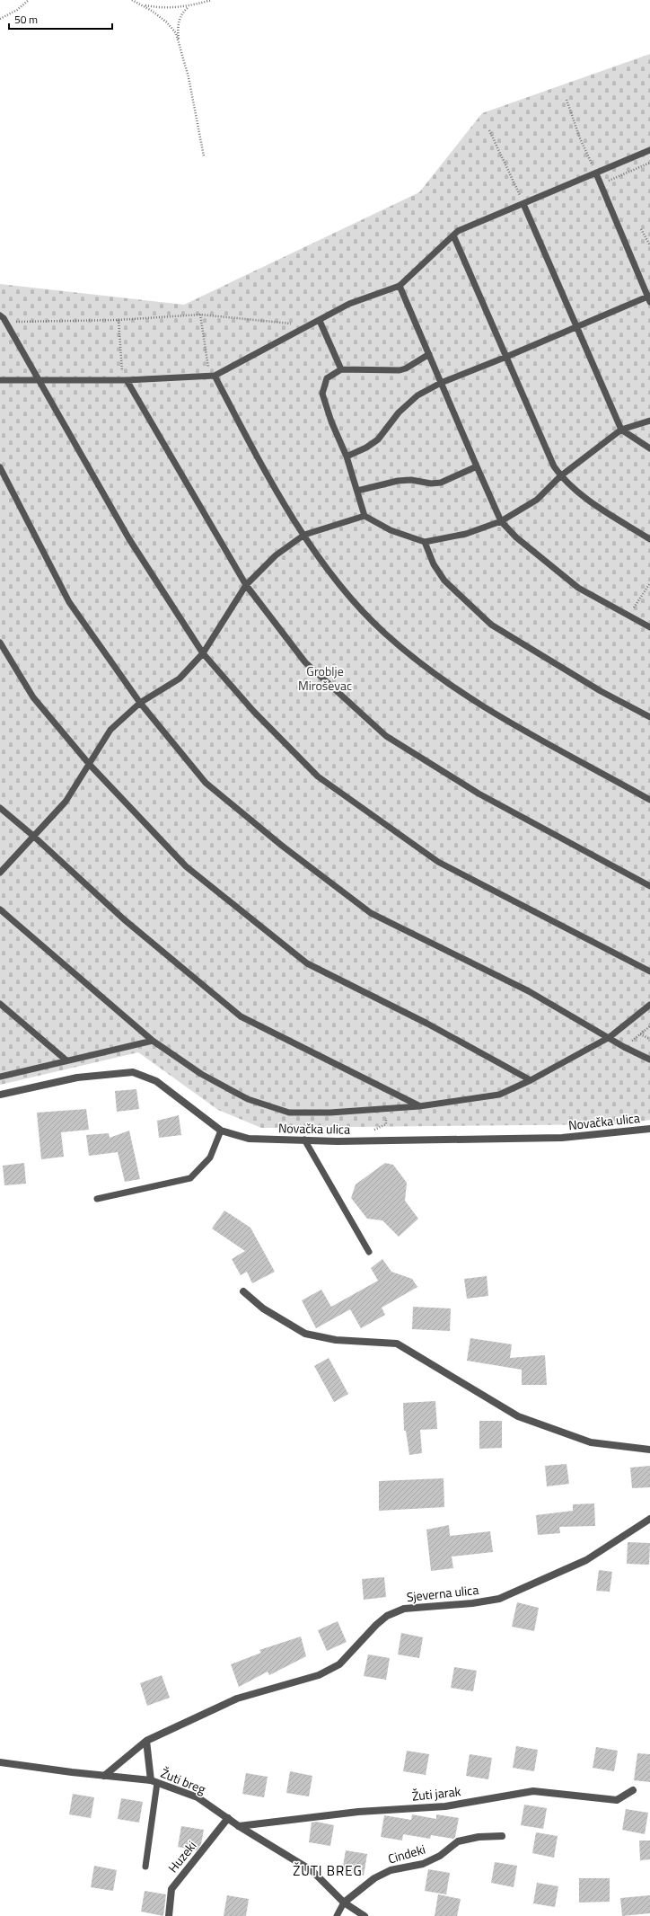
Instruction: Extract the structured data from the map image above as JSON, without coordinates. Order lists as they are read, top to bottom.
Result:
{
  "streets": {
    "street": [
      "Novačka ulica",
      "Sjeverna ulica",
      "Žuti breg",
      "Žuti jarak",
      "Cindeki",
      "Huzeki"
    ]
  },
  "crossings": [
    ["Sjeverna ulica", "Žuti breg"],
    ["Žuti breg", "Žuti jarak"],
    ["Žuti breg", "Cindeki"],
    ["Žuti breg", "Huzeki"]
  ],
  "districts": ["ŽUTI BREG"],
  "parks": ["Groblje Miroševac"],
  "scale_bar": "50 m"
}
